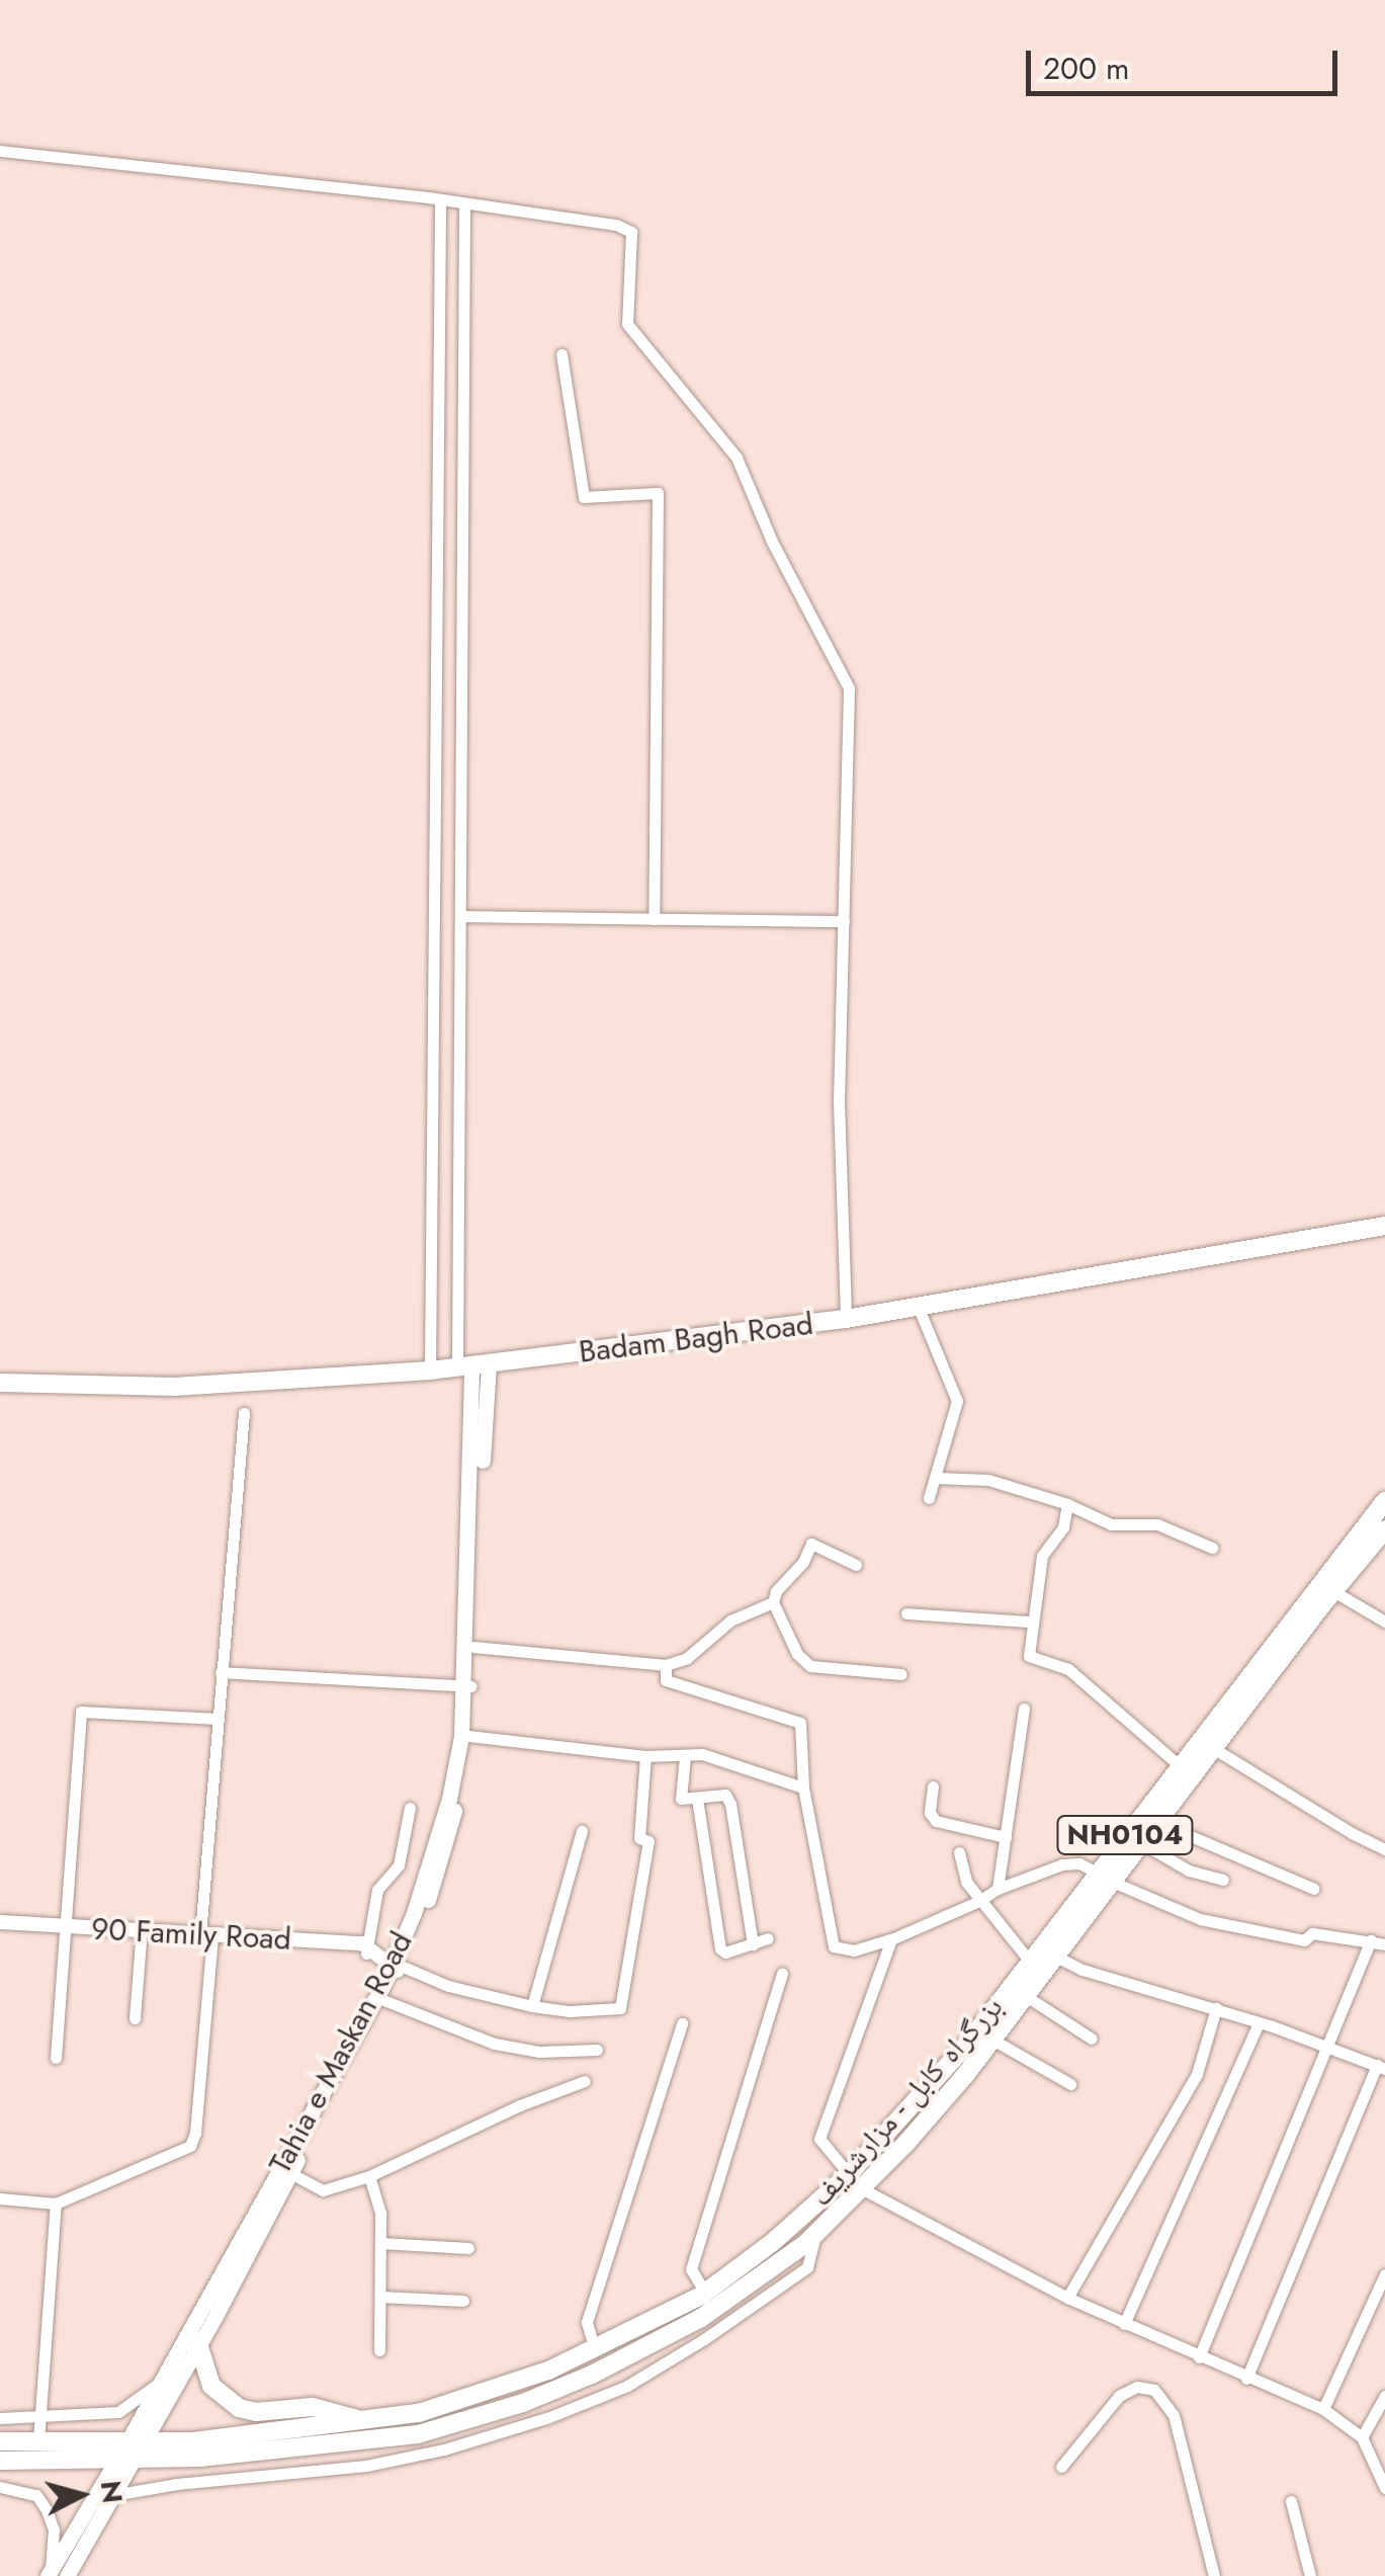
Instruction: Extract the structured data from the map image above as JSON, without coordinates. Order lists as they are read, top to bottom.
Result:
{
  "streets": {
    "main road": [
      "Badam Bagh Road",
      "NH0104",
      "Tahia e Maskan Road",
      "بزرگراه کابل - مزارشریف"
    ],
    "street": ["90 Family Road"]
  },
  "crossings": [
    ["Badam Bagh Road", "Tahia e Maskan Road"],
    ["90 Family Road", "Tahia e Maskan Road"],
    ["Tahia e Maskan Road", "بزرگراه کابل - مزارشریف"]
  ],
  "scale_bar": "200 m",
  "north": "right"
}
